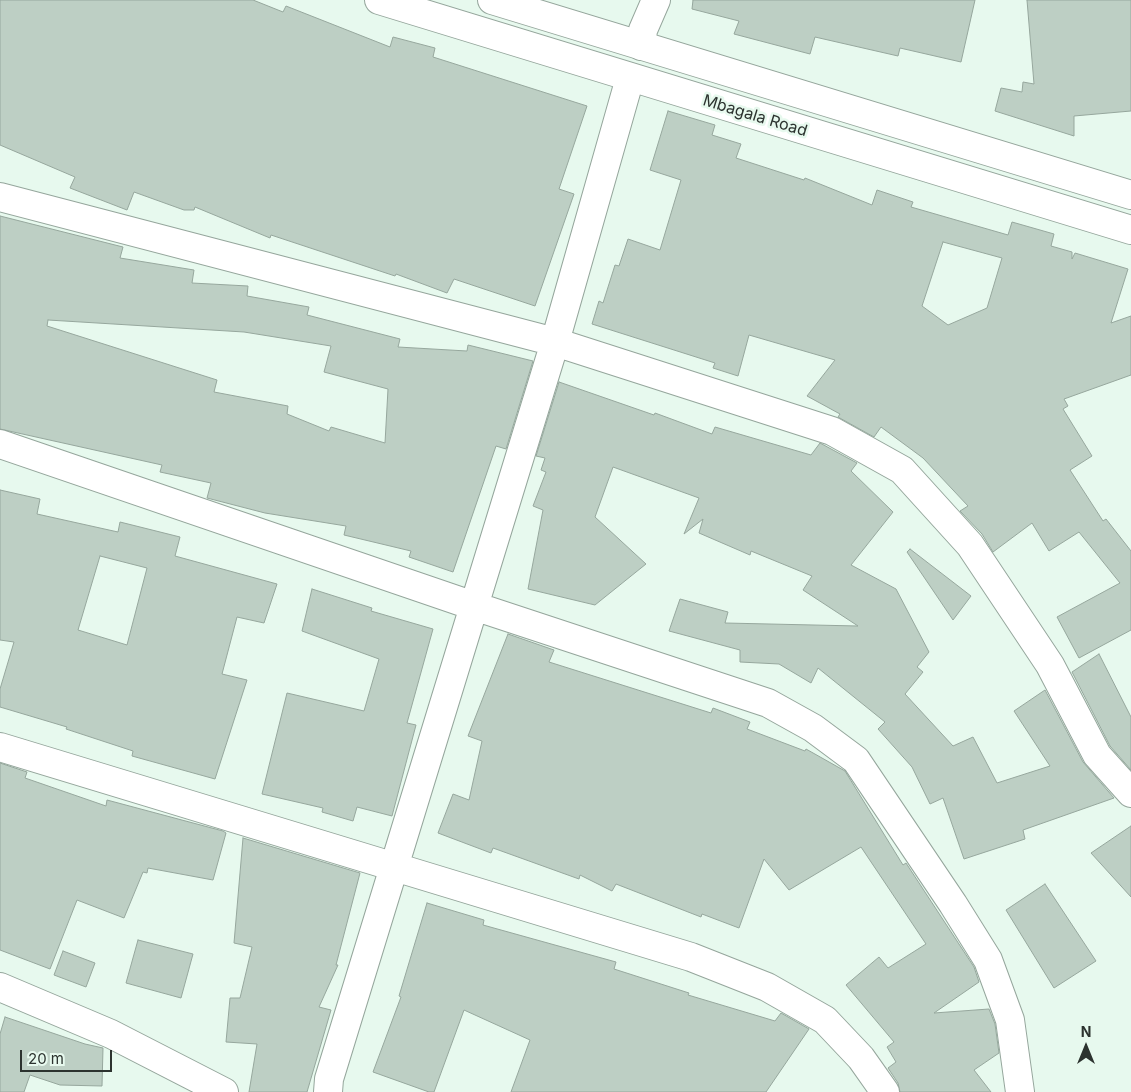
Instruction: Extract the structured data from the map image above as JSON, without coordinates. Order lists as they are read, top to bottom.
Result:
{
  "streets": {
    "street": ["Mbagala Road"]
  },
  "scale_bar": "20 m",
  "north": "top"
}
